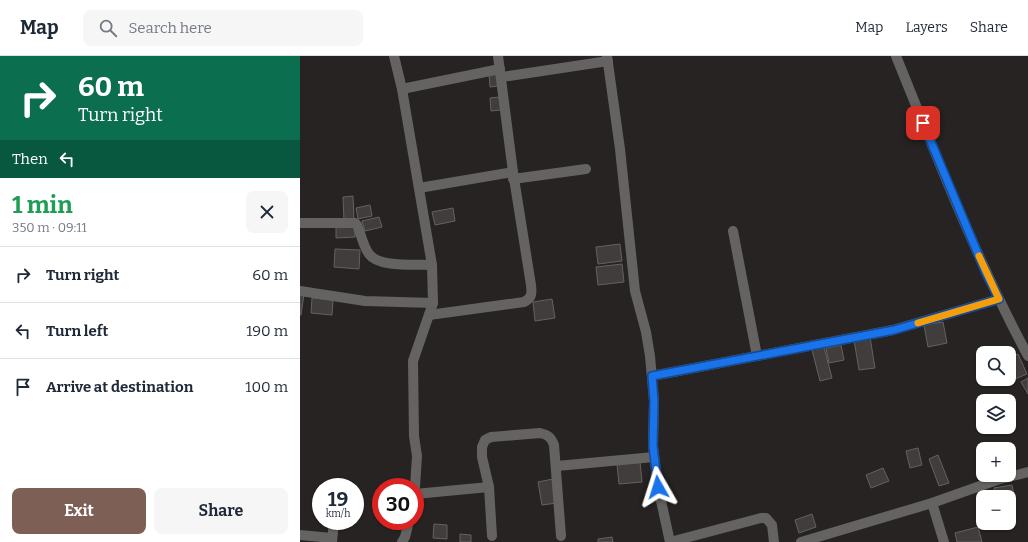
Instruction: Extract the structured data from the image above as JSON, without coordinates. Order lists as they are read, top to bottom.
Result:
{
  "page": {
    "header": "Map",
    "search": "Search here",
    "nav": ["Map", "Layers", "Share"],
    "turn": ["60 m", "Turn right"],
    "then": "Then",
    "heading": ["1 min", "350 m · 09:11"],
    "list": [
      {
        "name": "Turn right",
        "value": "60 m"
      },
      {
        "name": "Turn left",
        "value": "190 m"
      },
      {
        "name": "Arrive at destination",
        "value": "100 m"
      }
    ],
    "map_buttons": ["+", "−"],
    "speed": "19 km/h",
    "limit": "30",
    "buttons": ["Exit", "Share"]
  }
}
